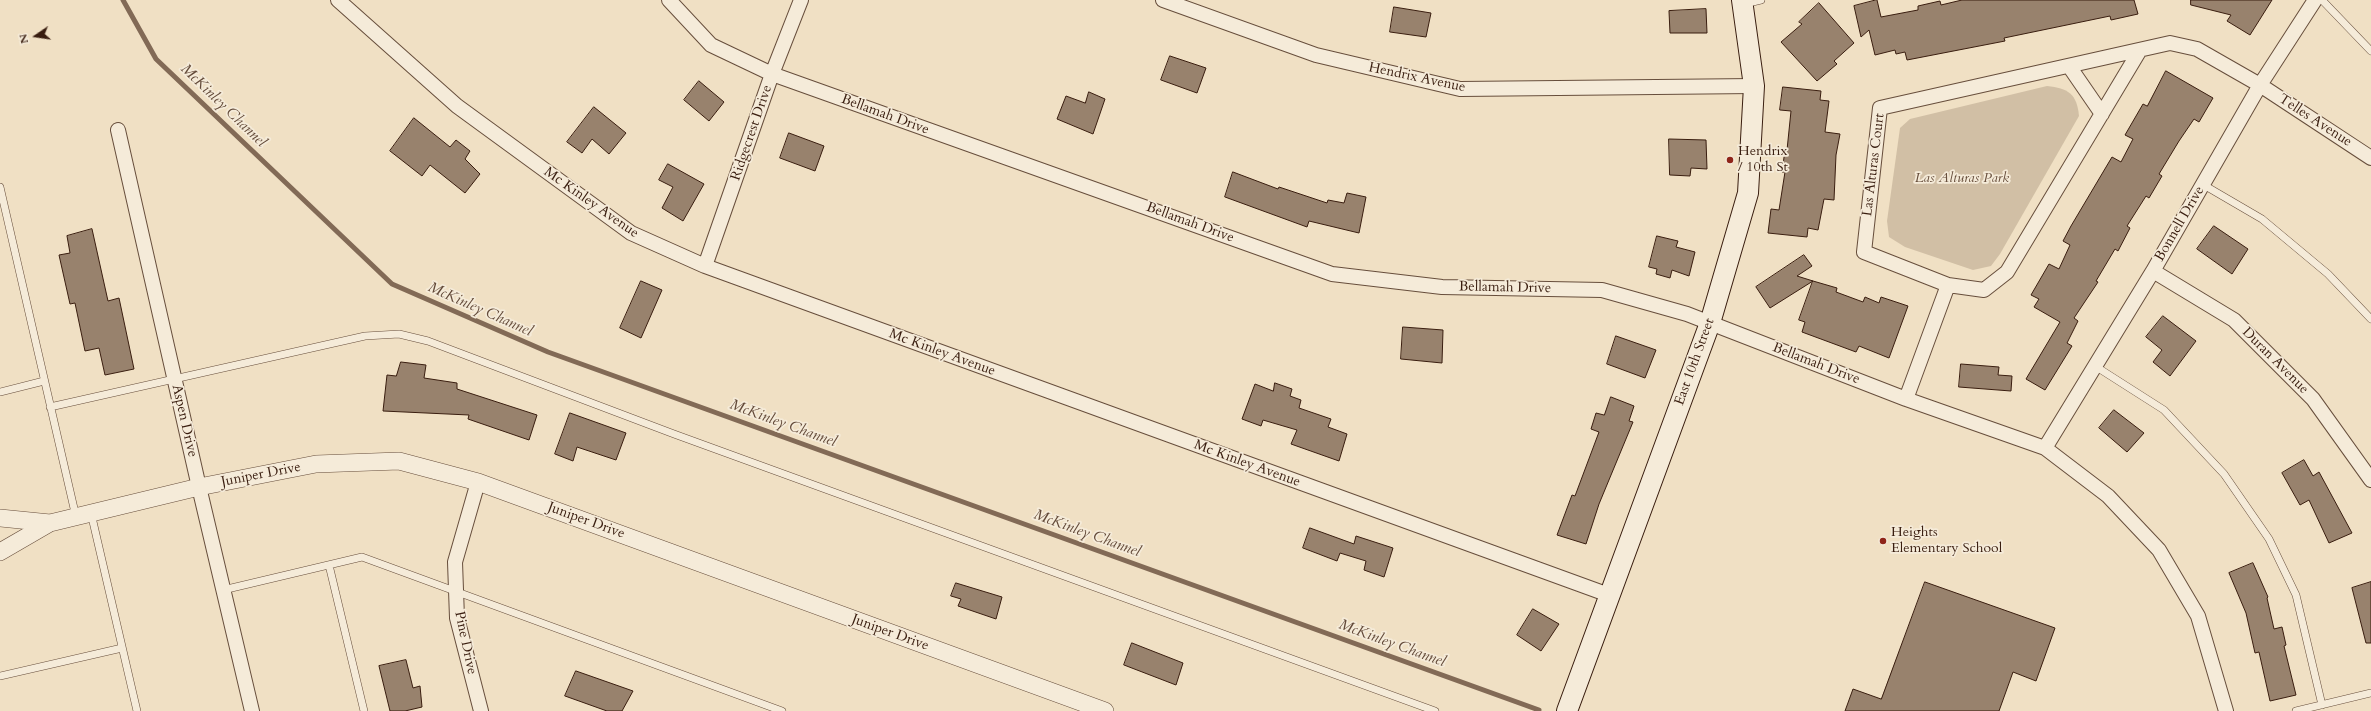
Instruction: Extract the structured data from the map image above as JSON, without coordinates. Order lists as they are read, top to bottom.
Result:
{
  "streets": {
    "main road": ["East 10th Street"],
    "street": [
      "Hendrix Avenue",
      "Bellamah Drive",
      "Telles Avenue",
      "Ridgecrest Drive",
      "Las Alturas Court",
      "Mc Kinley Avenue",
      "Bonnell Drive",
      "Duran Avenue",
      "Aspen Drive",
      "Juniper Drive",
      "Pine Drive"
    ]
  },
  "crossings": [
    ["Hendrix Avenue", "East 10th Street"],
    ["Bellamah Drive", "Ridgecrest Drive"],
    ["Bellamah Drive", "Bonnell Drive"],
    ["Bellamah Drive", "East 10th Street"],
    ["Telles Avenue", "Las Alturas Court"],
    ["Telles Avenue", "Bonnell Drive"],
    ["Ridgecrest Drive", "Mc Kinley Avenue"],
    ["Las Alturas Court", "Bonnell Drive"],
    ["Mc Kinley Avenue", "East 10th Street"],
    ["Bonnell Drive", "Duran Avenue"],
    ["Aspen Drive", "Juniper Drive"],
    ["Juniper Drive", "Pine Drive"]
  ],
  "water": ["McKinley Channel"],
  "parks": ["Las Alturas Park"],
  "places": ["Hendrix / 10th St", "Heights Elementary School"],
  "north": "left"
}
